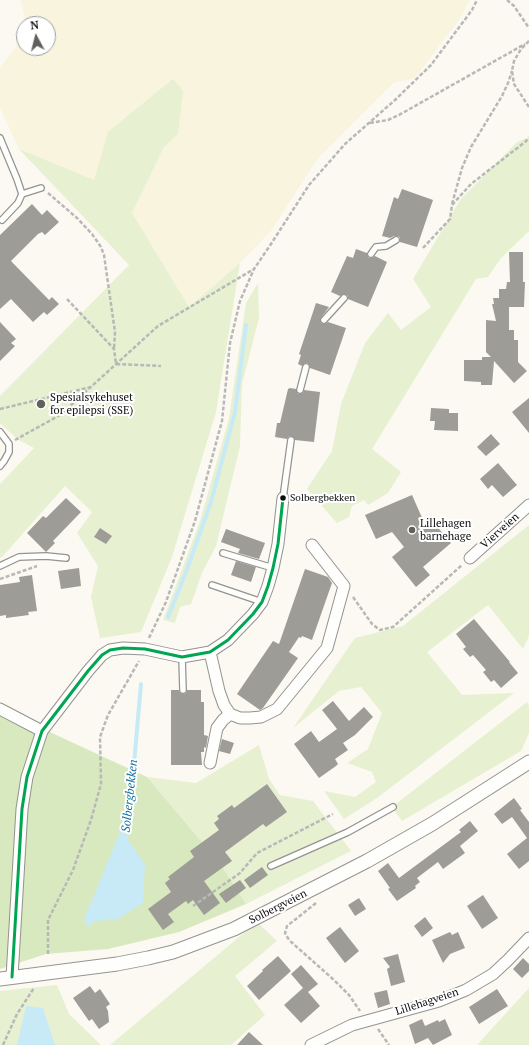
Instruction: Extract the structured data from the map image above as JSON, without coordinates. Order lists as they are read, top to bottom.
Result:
{
  "streets": {
    "street": ["Vierveien", "Solbergveien", "Lillehagveien"]
  },
  "water": ["Solbergbekken"],
  "places": ["Spesialsykehuset for epilepsi (SSE)", "Solbergbekken", "Lillehagen barnehage"],
  "north": "top"
}
